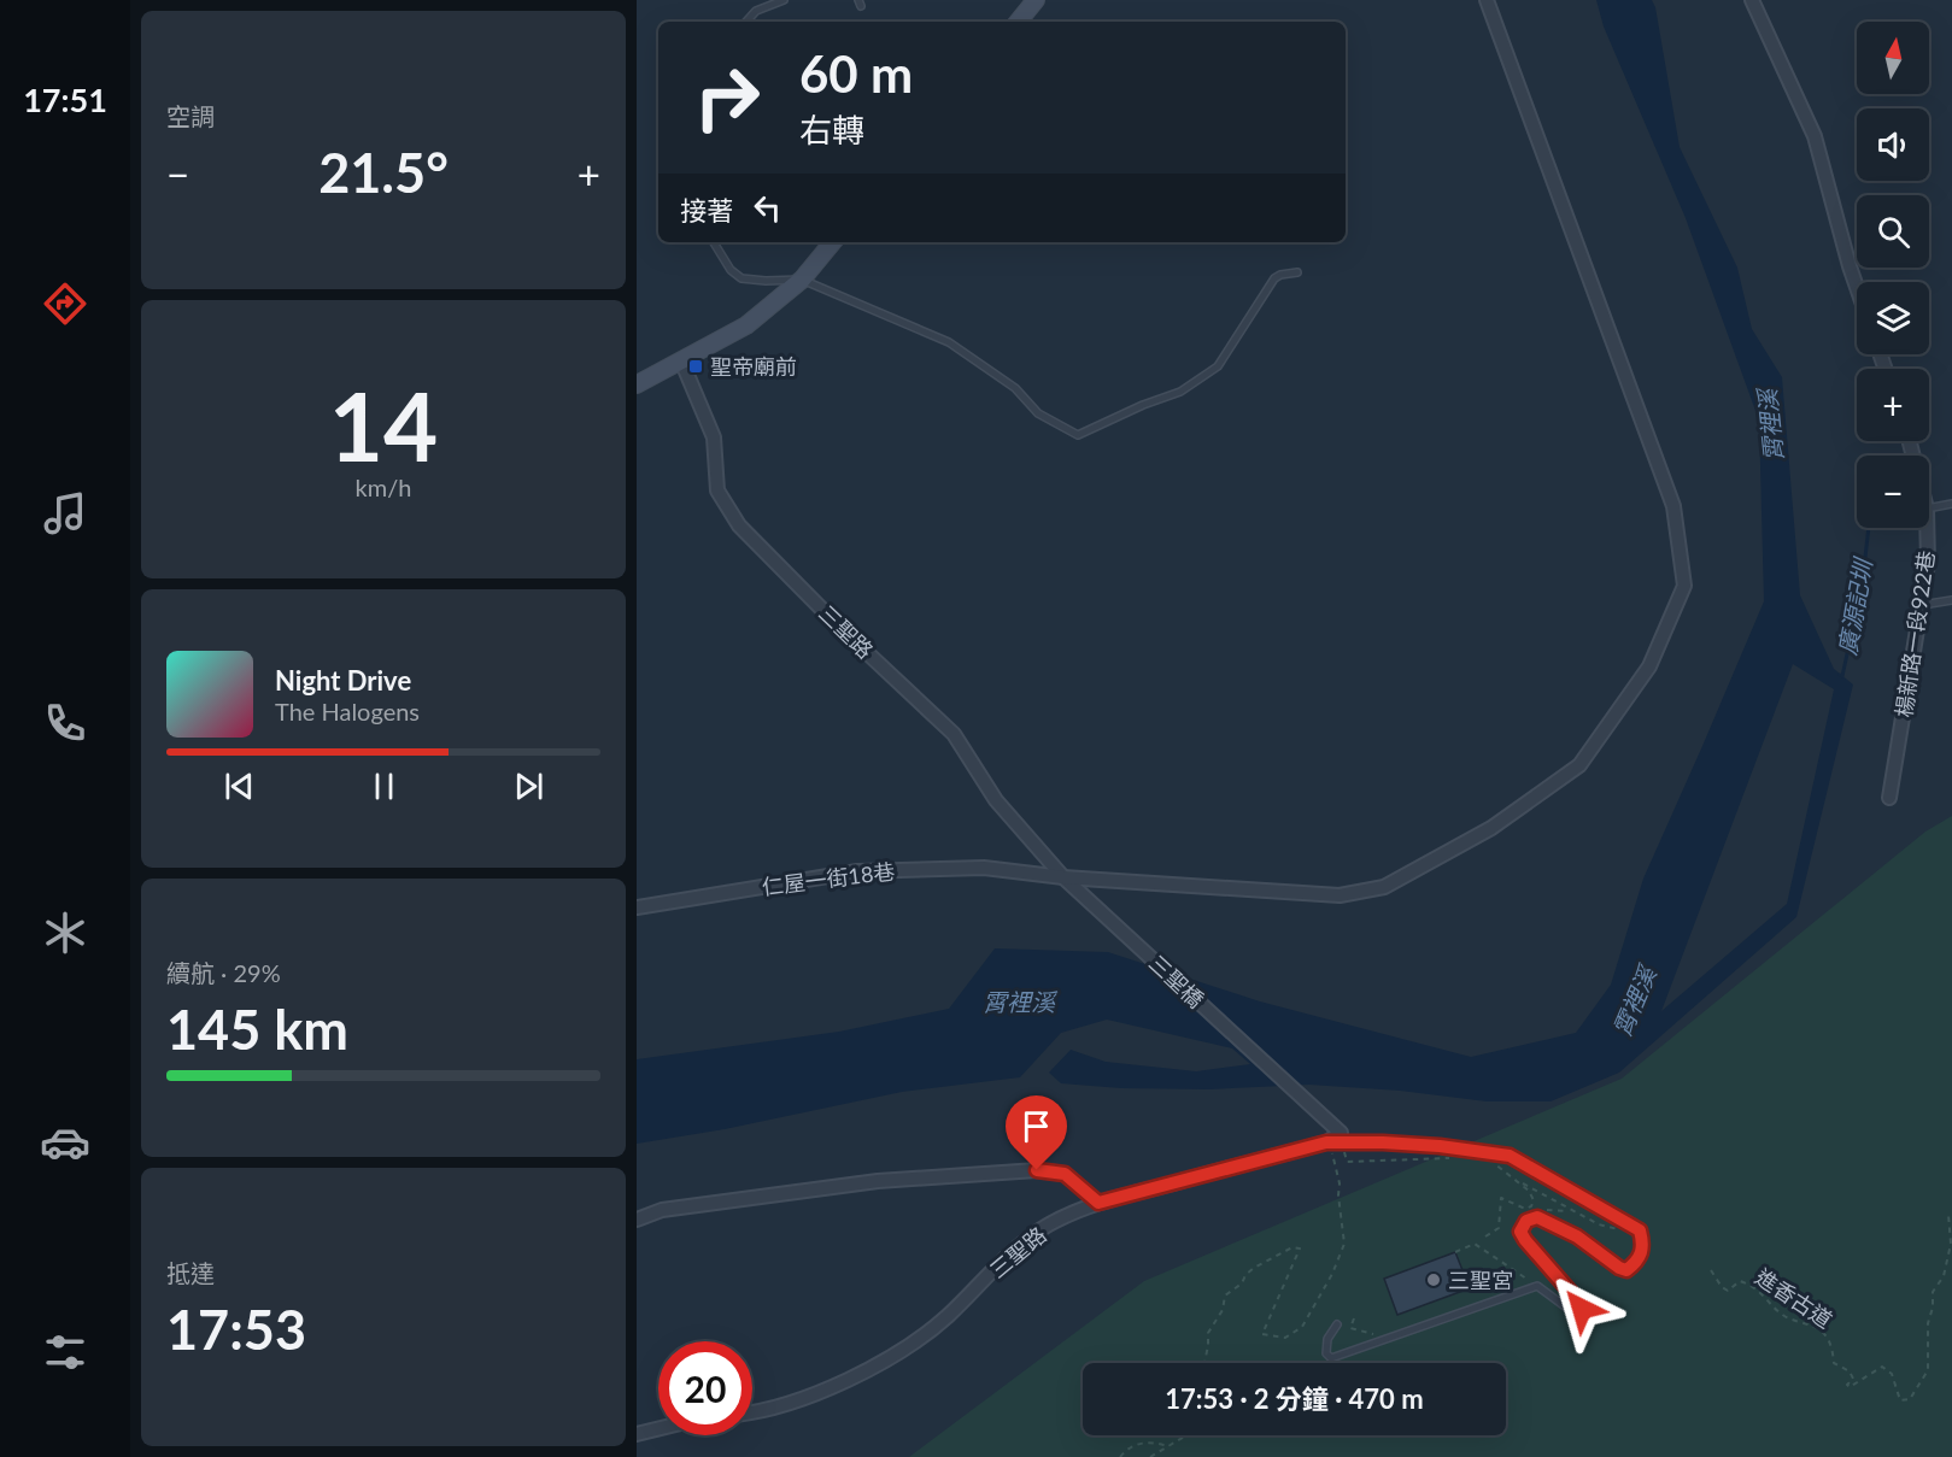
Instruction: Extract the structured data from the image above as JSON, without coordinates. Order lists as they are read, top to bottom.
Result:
{
  "streets": {
    "street": [
      "三聖路",
      "楊新路一段922巷",
      "仁屋一街18巷",
      "三聖橋"
    ],
    "path": ["進香古道"]
  },
  "crossings": [
    ["三聖路", "仁屋一街18巷"],
    ["三聖路", "三聖橋"],
    ["仁屋一街18巷", "三聖橋"]
  ],
  "water": ["霄裡溪", "廣源記圳"],
  "places": {
    "transit": ["聖帝廟前"],
    "other": ["三聖宮"]
  },
  "north": "top",
  "page": {
    "tabs": "17:51",
    "tile": [
      "空調",
      ["14", "km/h"],
      ["續航 · 29%", "145 km"],
      ["抵達", "17:53"]
    ],
    "map_buttons": ["+", "−"],
    "turn": ["60 m", "右轉"],
    "heat": ["−", "21.5°", "+"],
    "then": "接著",
    "song": ["Night Drive", "The Halogens"],
    "limit": "20",
    "trip": "17:53 · 2 分鐘 · 470 m"
  }
}
